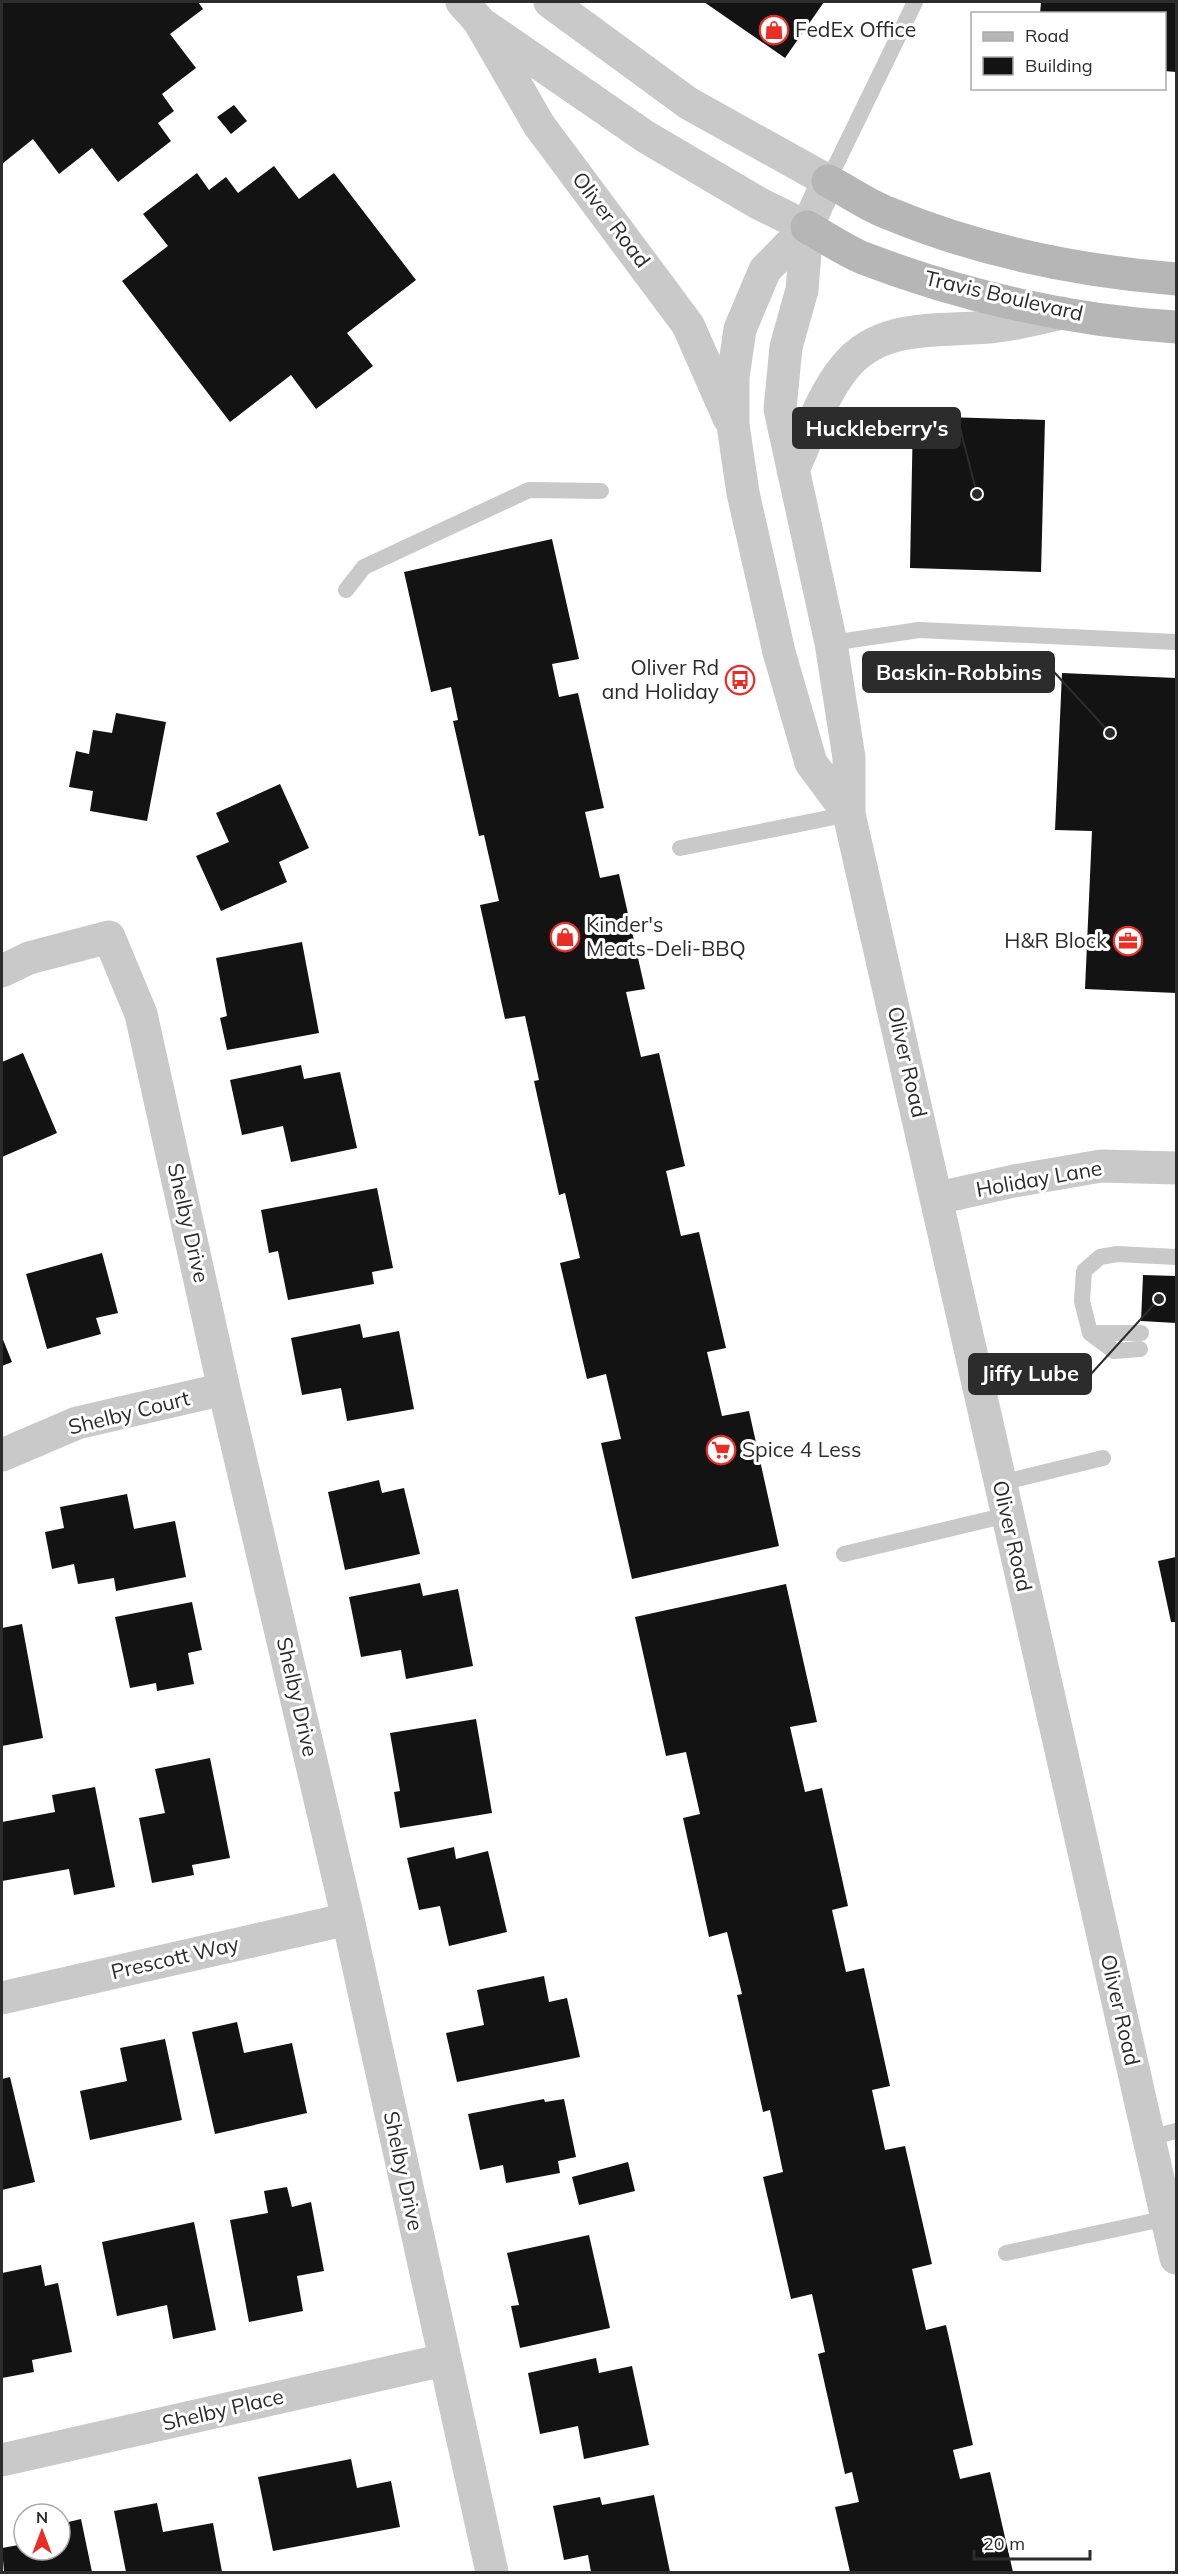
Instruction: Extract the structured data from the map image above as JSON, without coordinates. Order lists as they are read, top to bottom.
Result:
{
  "streets": {
    "main road": ["Travis Boulevard"],
    "street": [
      "Oliver Road",
      "Holiday Lane",
      "Shelby Drive",
      "Shelby Court",
      "Prescott Way",
      "Shelby Place"
    ]
  },
  "crossings": [
    ["Oliver Road", "Travis Boulevard"],
    ["Oliver Road", "Holiday Lane"],
    ["Shelby Drive", "Shelby Court"],
    ["Shelby Drive", "Prescott Way"],
    ["Shelby Drive", "Shelby Place"]
  ],
  "places": {
    "shop": ["FedEx Office", "Kinder's Meats-Deli-BBQ"],
    "other": ["Huckleberry's", "Baskin-Robbins", "Jiffy Lube"],
    "bus stop": ["Oliver Rd and Holiday"],
    "office": ["H&R Block"],
    "supermarket": ["Spice 4 Less"]
  },
  "legend": ["Road", "Building"],
  "scale_bar": "20 m",
  "north": "top"
}
